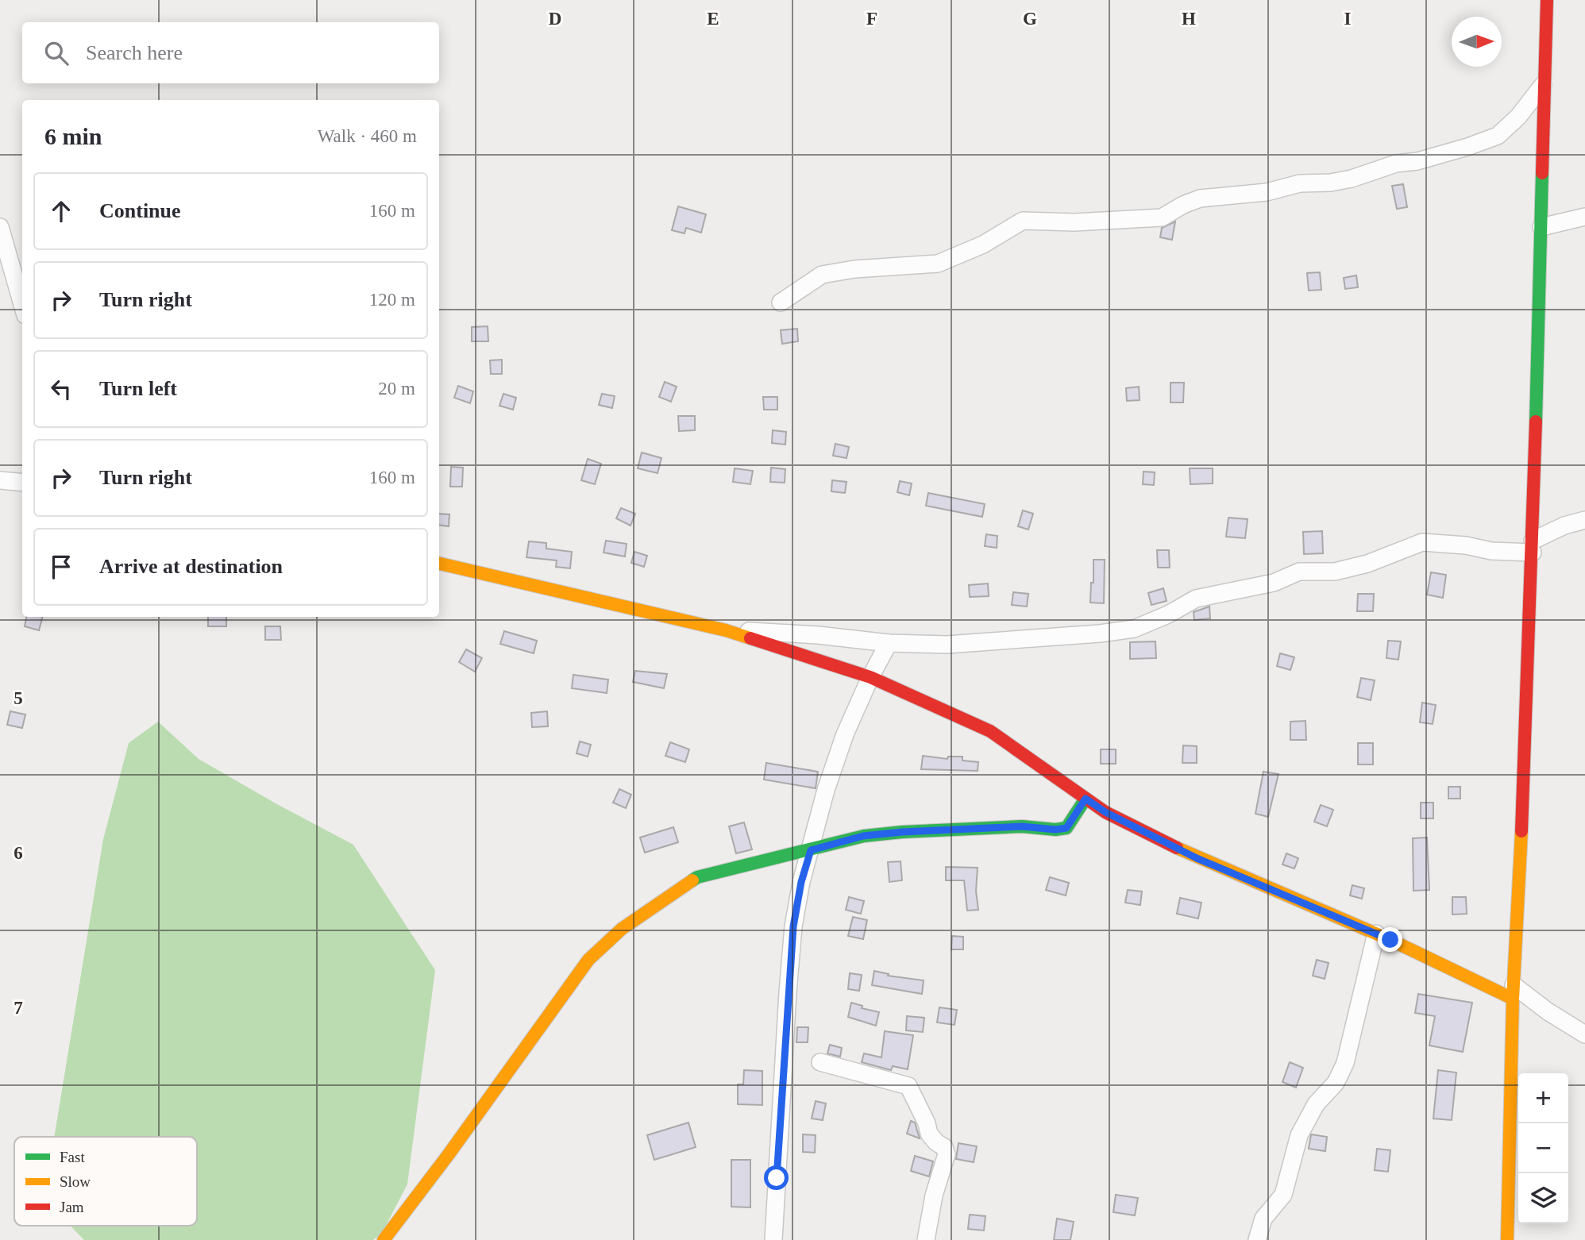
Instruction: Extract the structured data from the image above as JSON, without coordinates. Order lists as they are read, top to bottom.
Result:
{
  "legend": ["Fast", "Slow", "Jam"],
  "north": "right",
  "page": {
    "search": "Search here",
    "heading": ["6 min", "Walk · 460 m"],
    "list": [
      ["Continue", "160 m"],
      ["Turn right", "120 m"],
      ["Turn left", "20 m"],
      ["Turn right", "160 m"],
      "Arrive at destination"
    ],
    "map_buttons": ["+", "−"]
  },
  "grid": {
    "columns": [
      "D",
      "E",
      "F",
      "G",
      "H",
      "I"
    ],
    "rows": ["5", "6", "7"]
  }
}
